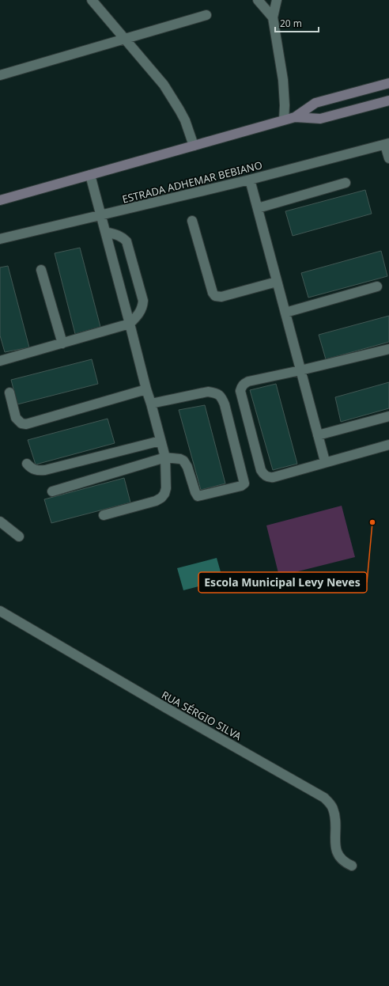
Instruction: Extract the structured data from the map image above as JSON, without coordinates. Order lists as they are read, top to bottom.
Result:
{
  "streets": {
    "street": ["ESTRADA ADHEMAR BEBIANO", "RUA SÉRGIO SILVA"]
  },
  "places": ["Escola Municipal Levy Neves"],
  "scale_bar": "20 m"
}
